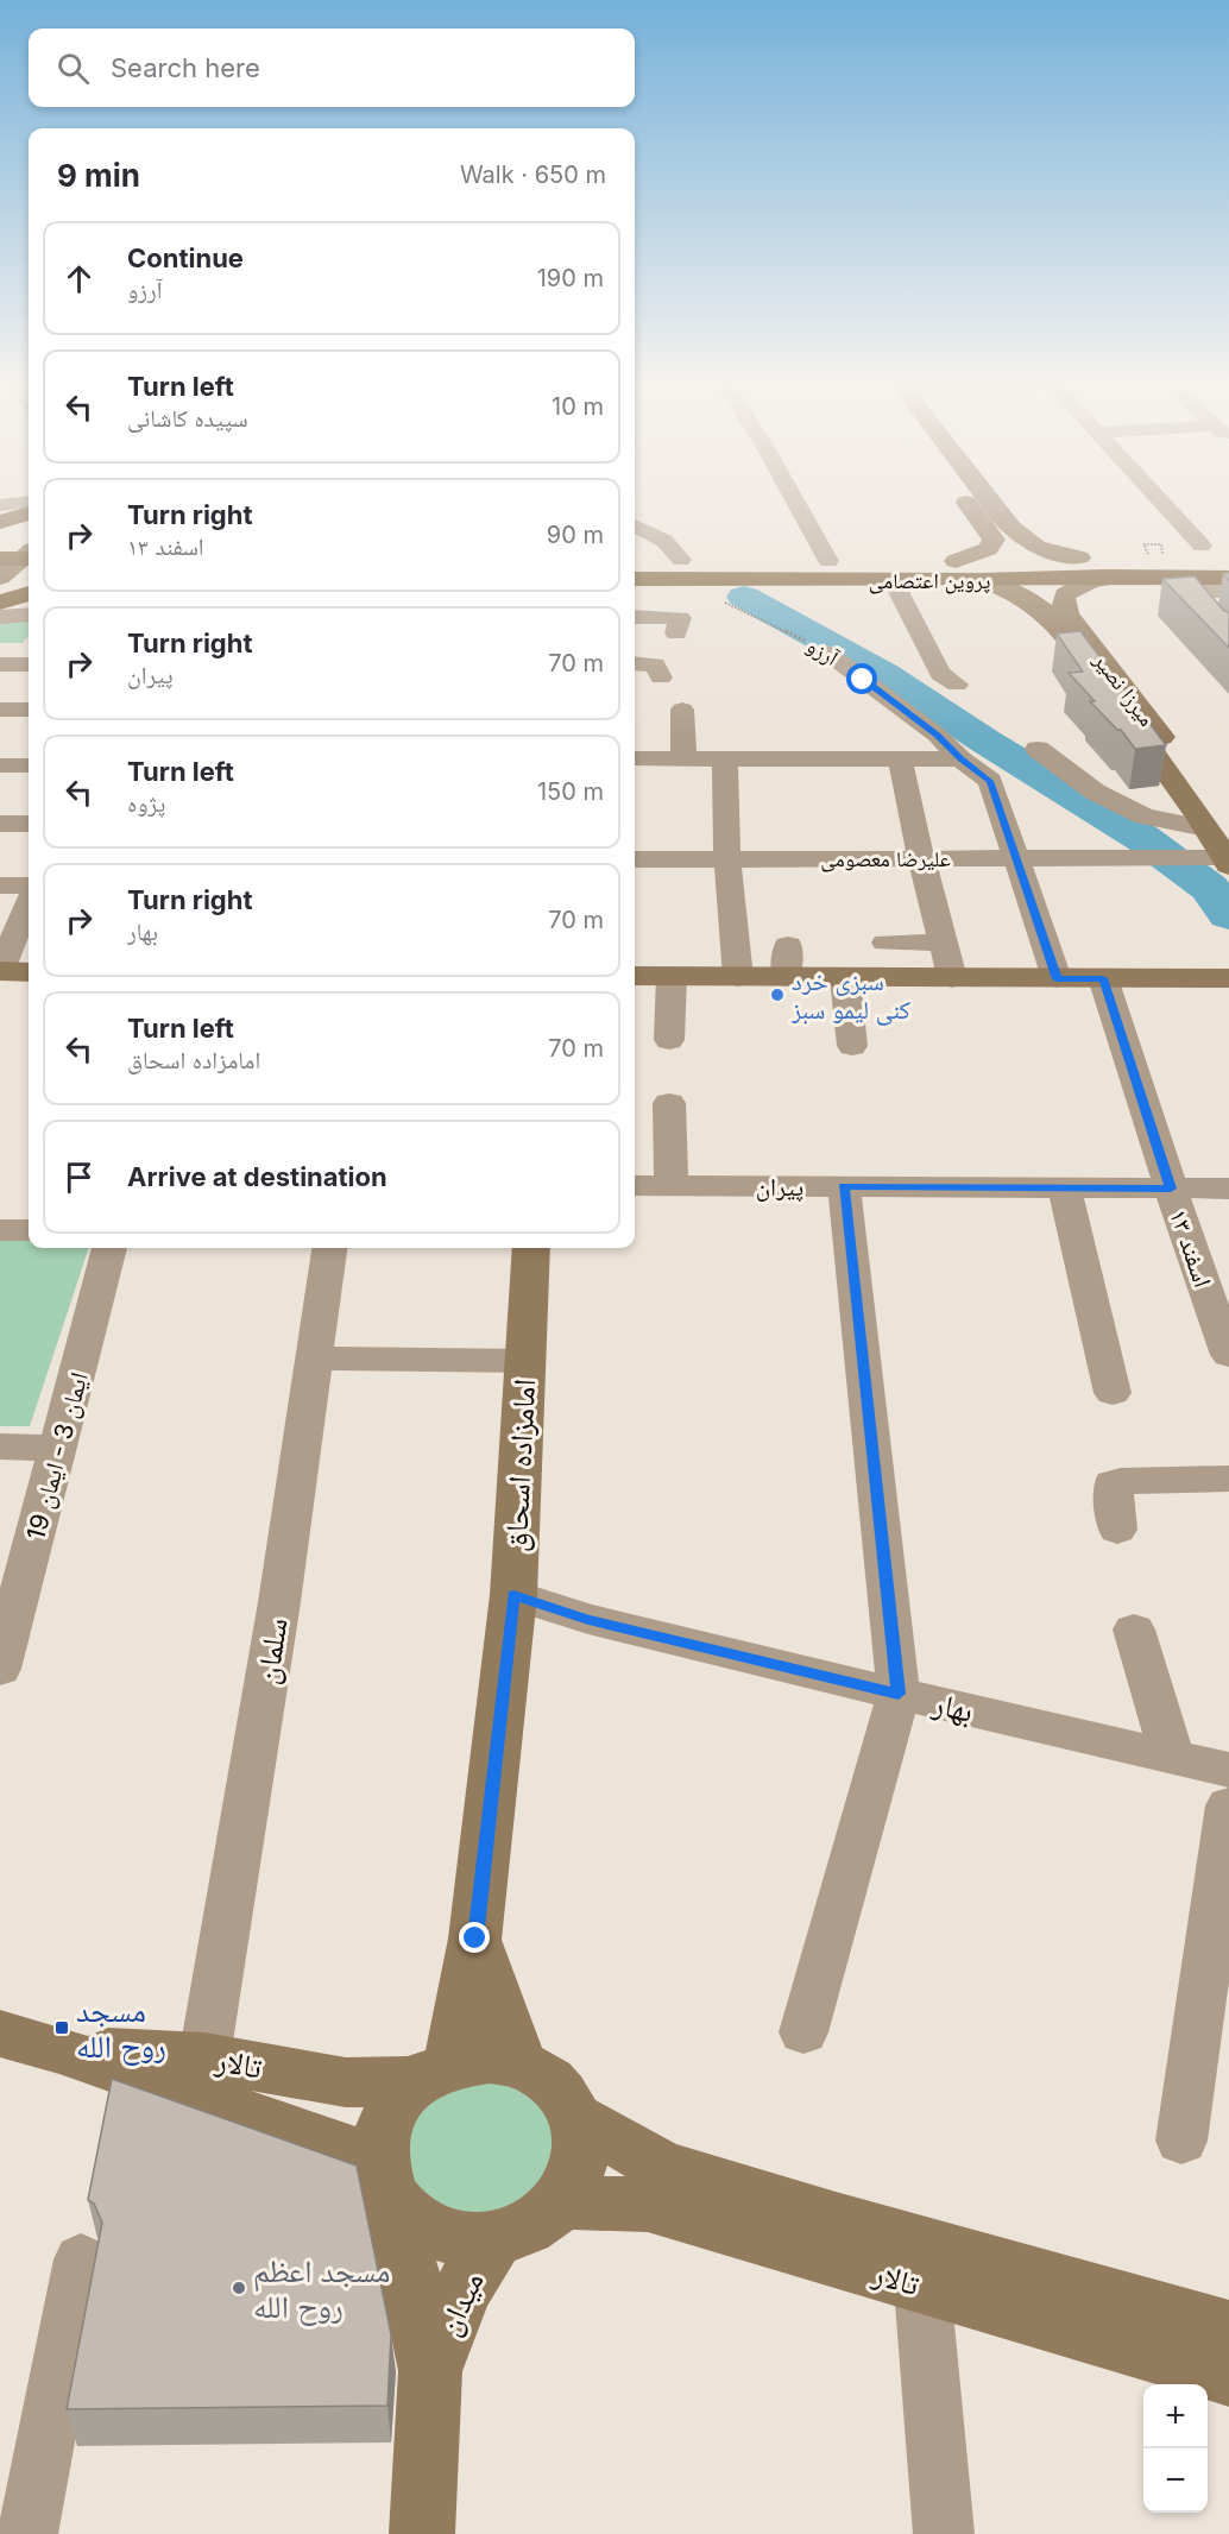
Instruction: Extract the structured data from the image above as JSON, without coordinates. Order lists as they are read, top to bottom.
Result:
{
  "streets": {
    "main road": ["پروین اعتصامی"],
    "street": [
      "آرزو",
      "میرزا نصیر",
      "علیرضا معصومی",
      "پیران",
      "اسفند ۱۳",
      "ایمان 3 - ایمان 19",
      "امامزاده اسحاق",
      "سلمان",
      "بهار",
      "تالار",
      "میدان"
    ]
  },
  "crossings": [
    ["پروین اعتصامی", "آرزو"],
    ["پروین اعتصامی", "میرزا نصیر"],
    ["آرزو", "علیرضا معصومی"],
    ["میرزا نصیر", "علیرضا معصومی"],
    ["پیران", "اسفند ۱۳"],
    ["امامزاده اسحاق", "بهار"],
    ["امامزاده اسحاق", "تالار"],
    ["امامزاده اسحاق", "میدان"],
    ["سلمان", "تالار"],
    ["تالار", "میدان"]
  ],
  "places": {
    "other": ["سبزی خرد کنی لیمو سبز", "مسجد اعظم روح الله"],
    "transit": ["مسجد روح الله"]
  },
  "page": {
    "search": "Search here",
    "heading": ["9 min", "Walk · 650 m"],
    "list": [
      ["Continue", "آرزو", "190 m"],
      ["Turn left", "سپیده کاشانی", "10 m"],
      ["Turn right", "اسفند ۱۳", "90 m"],
      ["Turn right", "پیران", "70 m"],
      ["Turn left", "پژوه", "150 m"],
      ["Turn right", "بهار", "70 m"],
      ["Turn left", "امامزاده اسحاق", "70 m"],
      "Arrive at destination"
    ],
    "map_buttons": ["+", "−"]
  }
}
